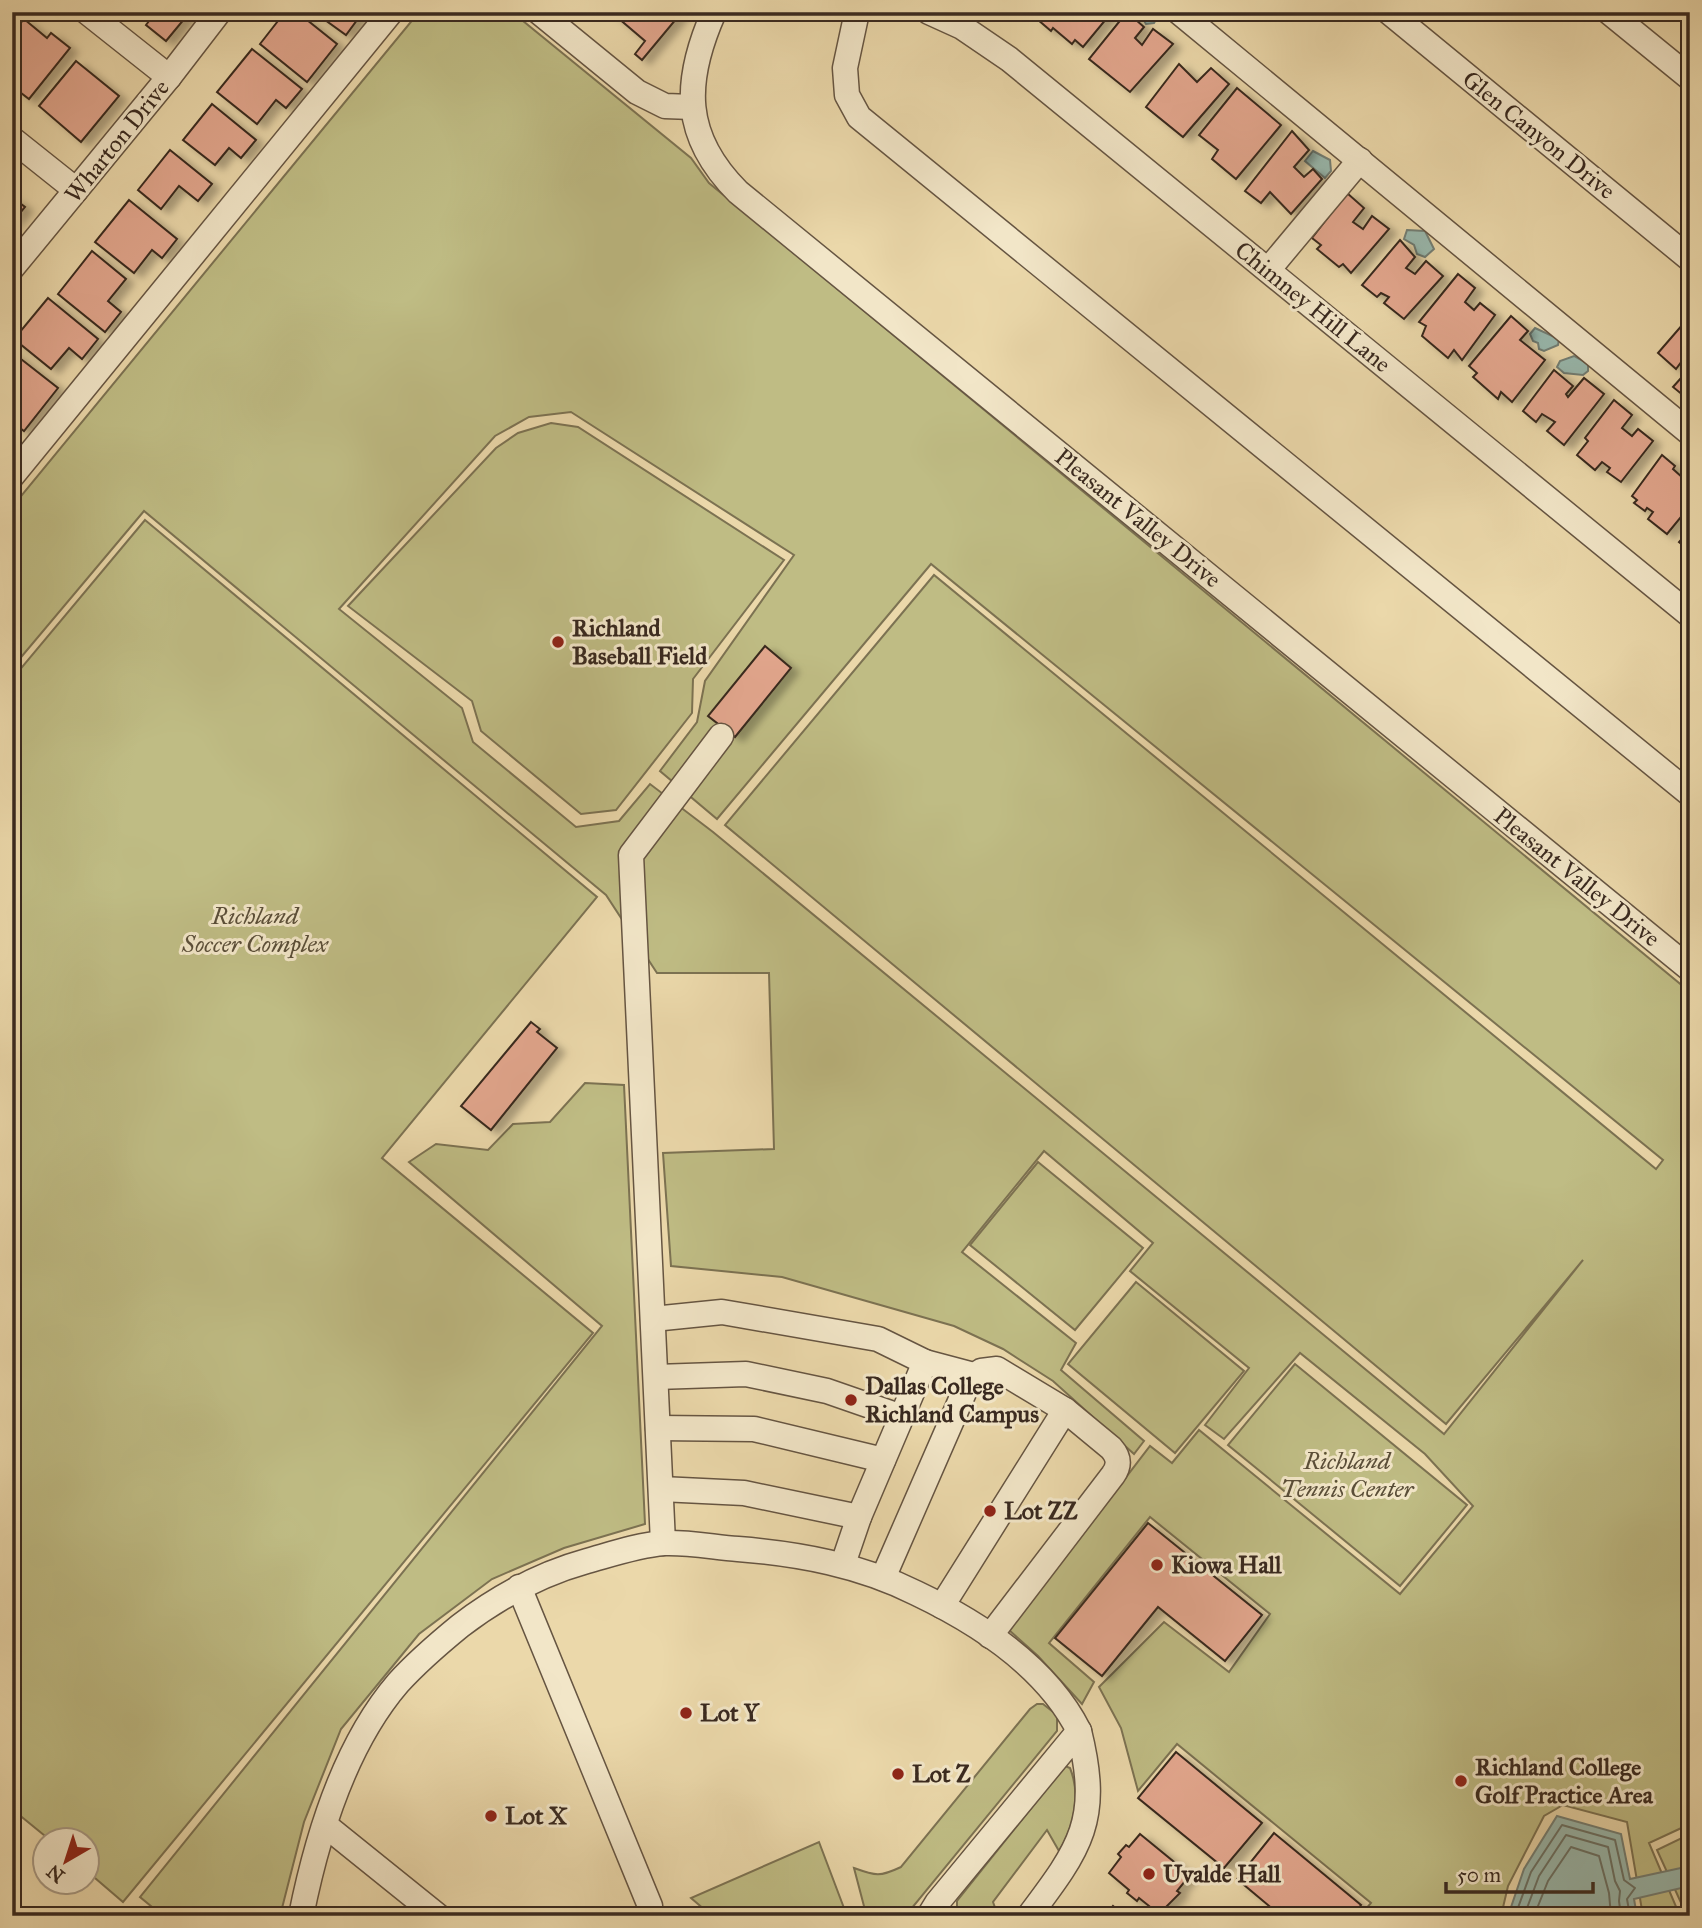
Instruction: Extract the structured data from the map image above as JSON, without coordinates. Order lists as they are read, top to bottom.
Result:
{
  "streets": {
    "street": [
      "Glen Canyon Drive",
      "Wharton Drive",
      "Chimney Hill Lane",
      "Pleasant Valley Drive"
    ]
  },
  "parks": ["Richland Soccer Complex", "Richland Tennis Center"],
  "places": [
    "Richland Baseball Field",
    "Dallas College Richland Campus",
    "Lot ZZ",
    "Kiowa Hall",
    "Lot Y",
    "Lot Z",
    "Richland College Golf Practice Area",
    "Lot X",
    "Uvalde Hall"
  ],
  "scale_bar": "50 m",
  "north": "bottom left"
}
